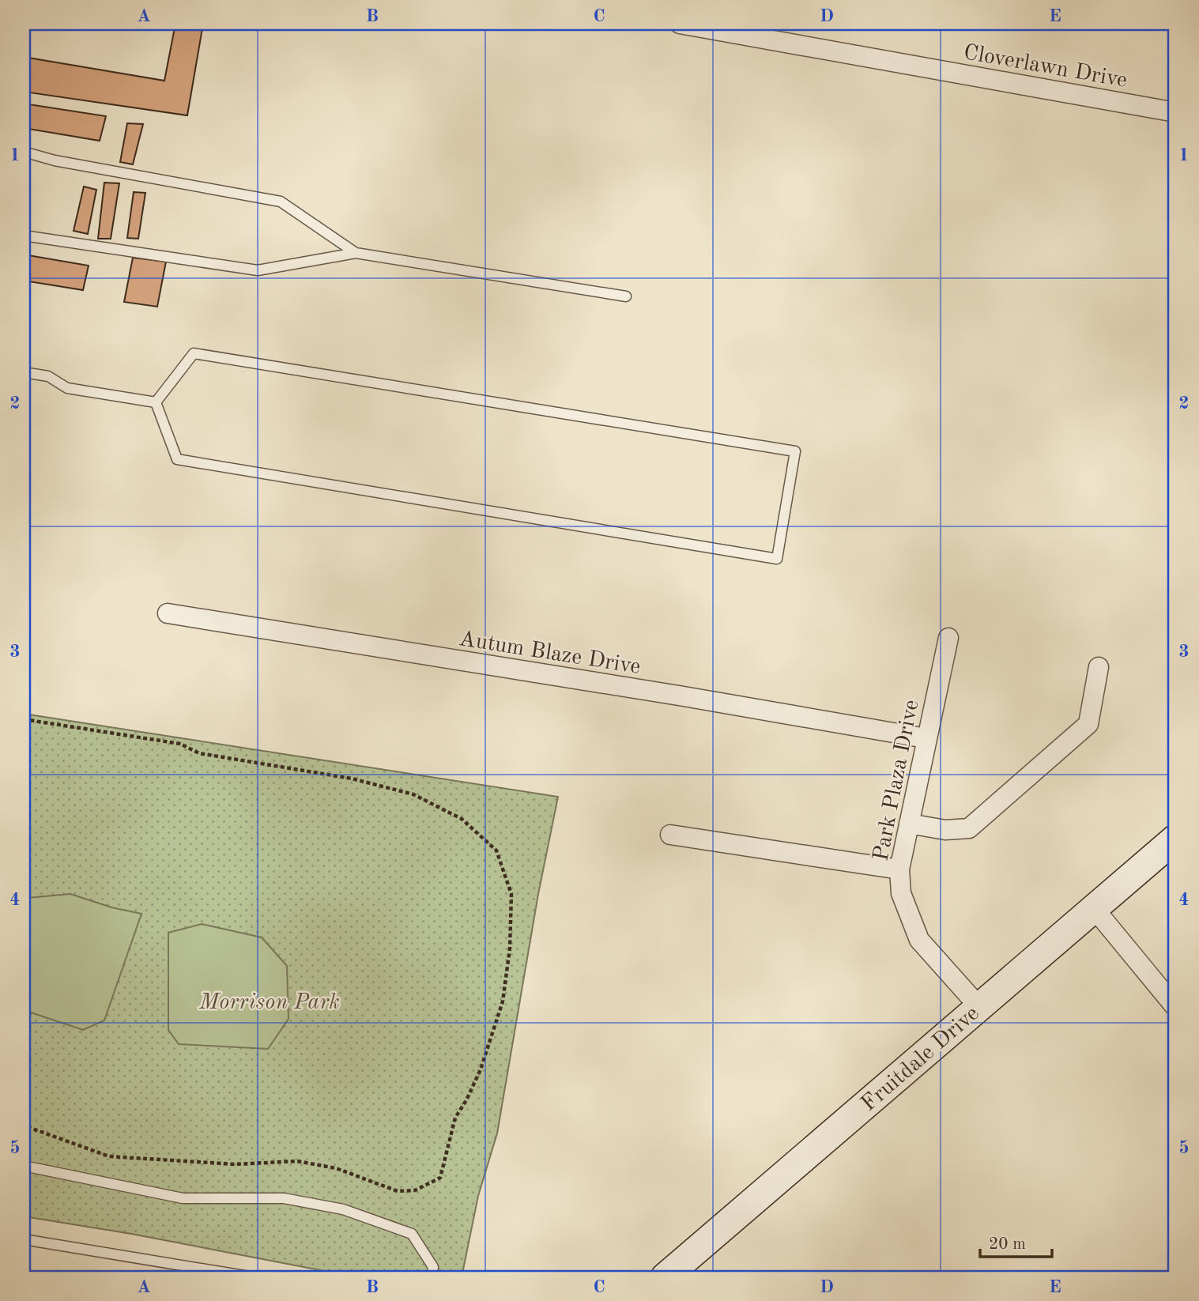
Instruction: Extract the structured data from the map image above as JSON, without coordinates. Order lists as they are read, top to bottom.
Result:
{
  "streets": {
    "main road": ["Fruitdale Drive"],
    "street": ["Cloverlawn Drive", "Autum Blaze Drive", "Park Plaza Drive"]
  },
  "crossings": [
    ["Autum Blaze Drive", "Park Plaza Drive"],
    ["Park Plaza Drive", "Fruitdale Drive"]
  ],
  "parks": ["Morrison Park"],
  "scale_bar": "20 m",
  "grid": {
    "columns": [
      "A",
      "B",
      "C",
      "D",
      "E"
    ],
    "rows": [
      "1",
      "2",
      "3",
      "4",
      "5"
    ]
  }
}
